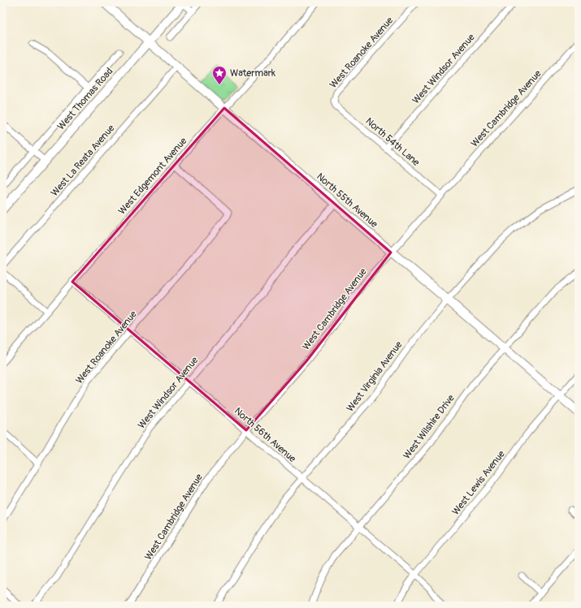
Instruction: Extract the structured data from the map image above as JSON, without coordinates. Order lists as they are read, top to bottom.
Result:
{
  "streets": {
    "street": [
      "West Roanoke Avenue",
      "West Windsor Avenue",
      "West Thomas Road",
      "West Cambridge Avenue",
      "North 54th Lane",
      "West La Reata Avenue",
      "West Edgemont Avenue",
      "North 55th Avenue",
      "West Virginia Avenue",
      "West Wilshire Drive",
      "North 56th Avenue",
      "West Lewis Avenue"
    ]
  },
  "crossings": [
    ["West Roanoke Avenue", "North 54th Lane"],
    ["West Roanoke Avenue", "West Edgemont Avenue"],
    ["West Roanoke Avenue", "North 56th Avenue"],
    ["West Windsor Avenue", "North 54th Lane"],
    ["West Windsor Avenue", "North 55th Avenue"],
    ["West Windsor Avenue", "North 56th Avenue"],
    ["West Thomas Road", "North 55th Avenue"],
    ["West Cambridge Avenue", "North 54th Lane"],
    ["West Cambridge Avenue", "North 55th Avenue"],
    ["West Cambridge Avenue", "North 56th Avenue"],
    ["West La Reata Avenue", "North 55th Avenue"],
    ["West Edgemont Avenue", "North 55th Avenue"],
    ["West Edgemont Avenue", "North 56th Avenue"],
    ["North 55th Avenue", "West Virginia Avenue"],
    ["North 55th Avenue", "West Wilshire Drive"],
    ["North 55th Avenue", "West Lewis Avenue"],
    ["West Virginia Avenue", "North 56th Avenue"],
    ["West Wilshire Drive", "North 56th Avenue"],
    ["North 56th Avenue", "West Lewis Avenue"]
  ],
  "places": {
    "place": ["Watermark"]
  }
}
